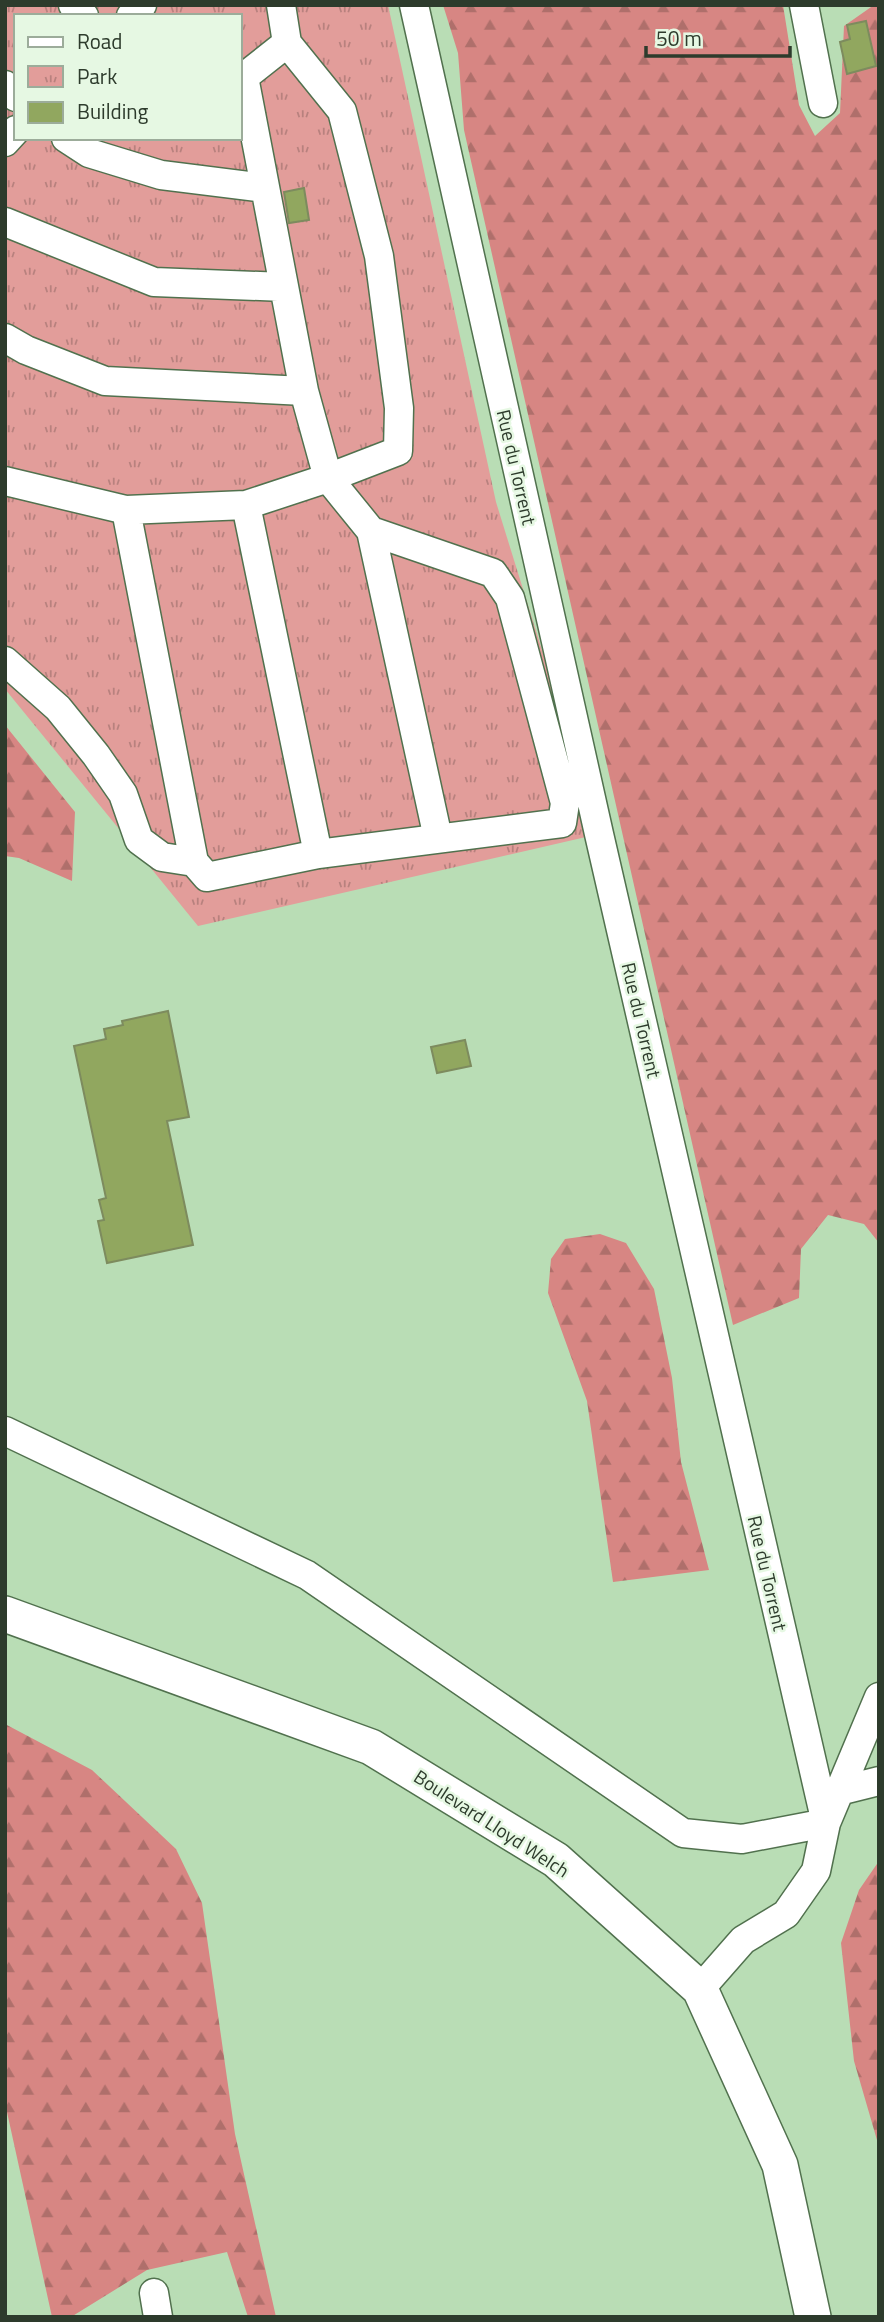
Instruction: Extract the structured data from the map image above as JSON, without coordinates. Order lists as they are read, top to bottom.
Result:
{
  "streets": {
    "main road": ["Boulevard Lloyd Welch"],
    "street": ["Rue du Torrent"]
  },
  "crossings": [
    ["Rue du Torrent", "Boulevard Lloyd Welch"]
  ],
  "legend": ["Road", "Park", "Building"],
  "scale_bar": "50 m"
}
